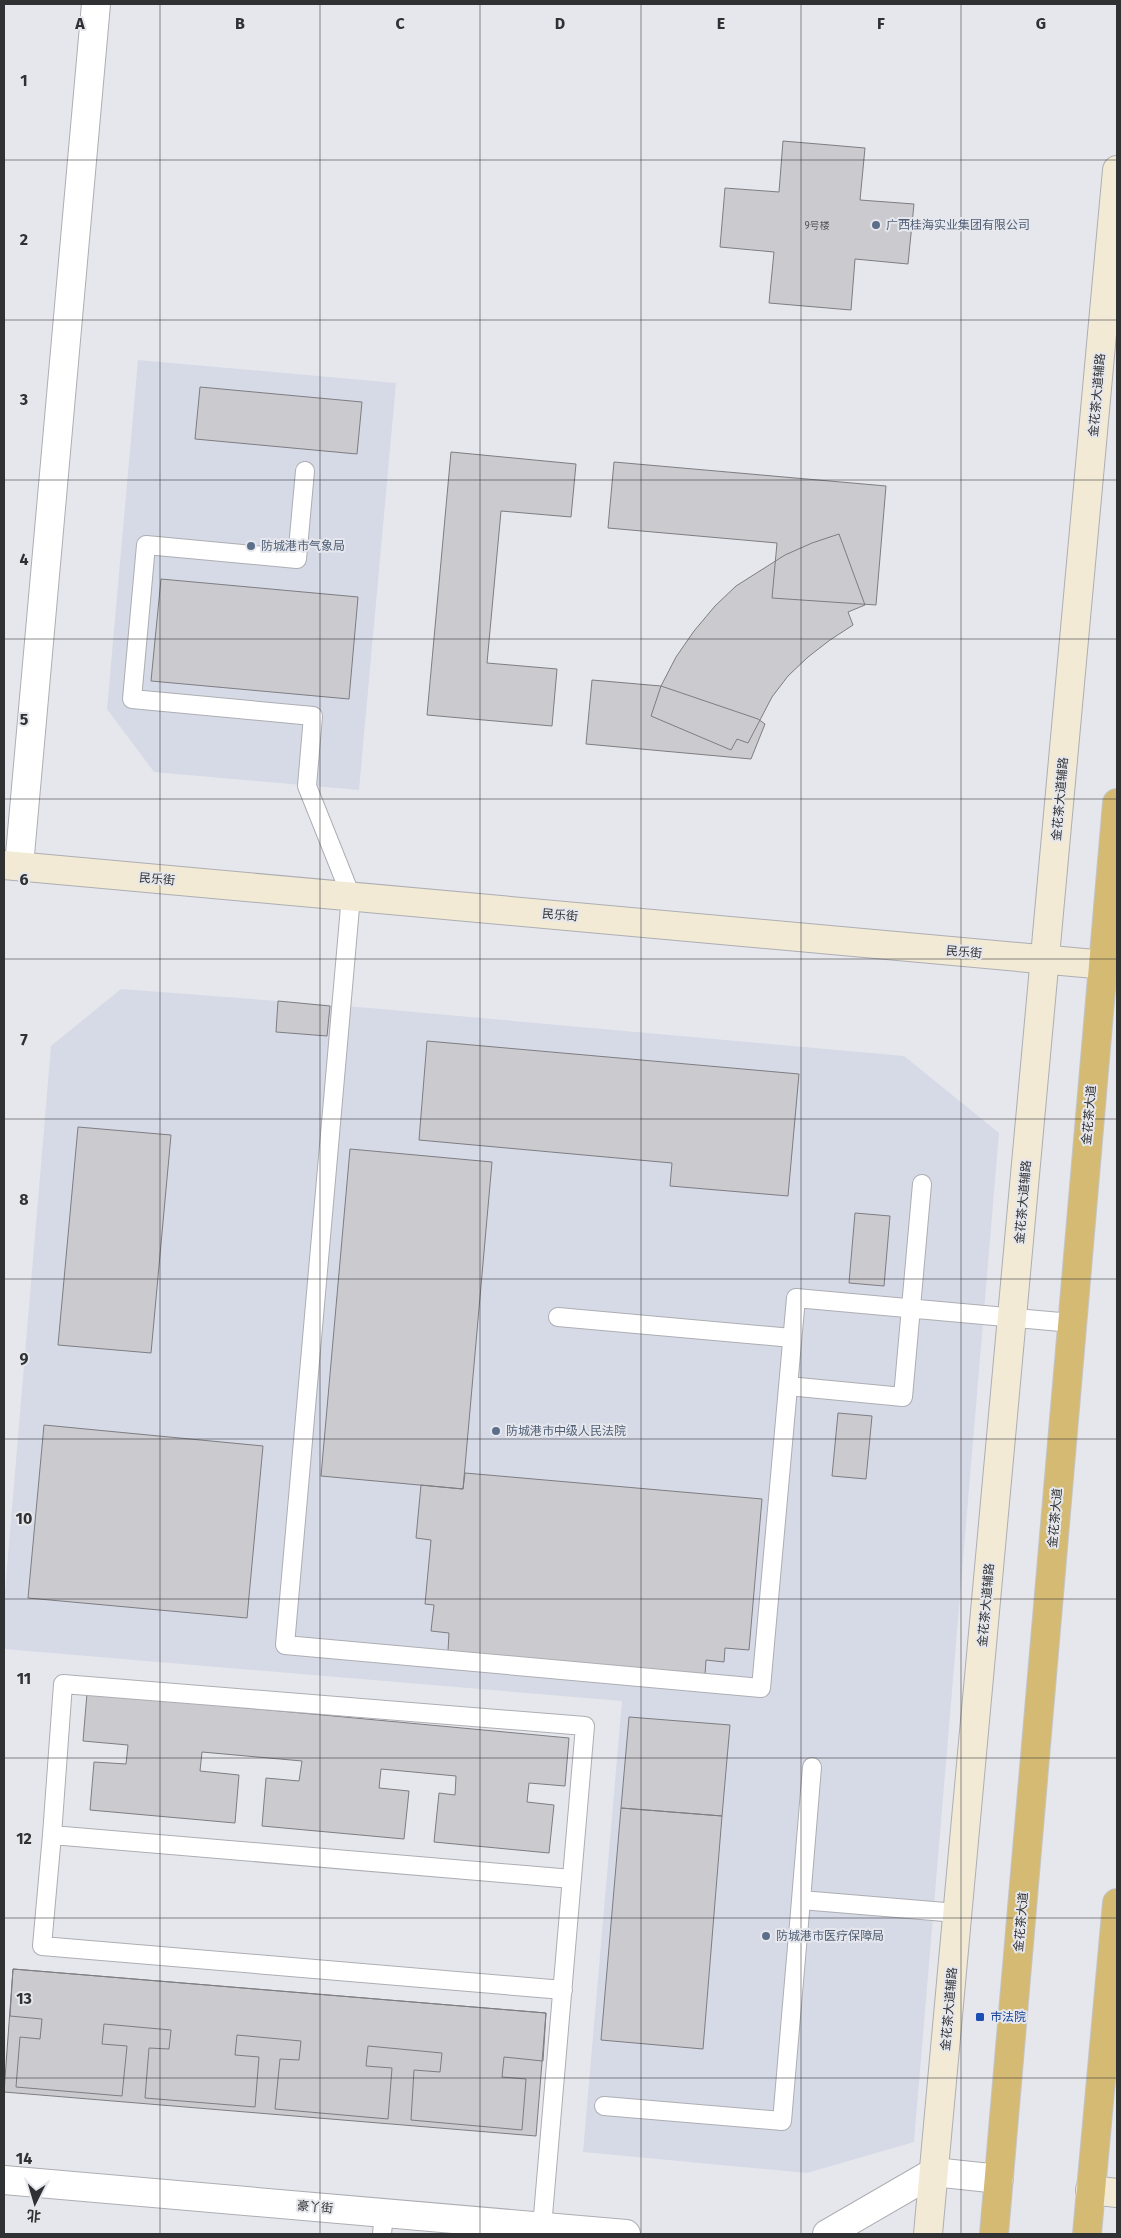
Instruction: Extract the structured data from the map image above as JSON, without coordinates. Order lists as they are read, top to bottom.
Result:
{
  "streets": {
    "highway": ["金花茶大道"],
    "street": ["金花茶大道辅路", "民乐街", "豪丫街"]
  },
  "crossings": [
    ["金花茶大道辅路", "民乐街"],
    ["民乐街", "金花茶大道"]
  ],
  "places": {
    "other": [
      "广西桂海实业集团有限公司",
      "防城港市气象局",
      "防城港市中级人民法院",
      "防城港市医疗保障局"
    ],
    "transit": ["巿法院"]
  },
  "house_numbers": ["9号楼"],
  "north": "bottom",
  "grid": {
    "columns": [
      "A",
      "B",
      "C",
      "D",
      "E",
      "F",
      "G"
    ],
    "rows": [
      "1",
      "2",
      "3",
      "4",
      "5",
      "6",
      "7",
      "8",
      "9",
      "10",
      "11",
      "12",
      "13",
      "14"
    ]
  }
}
